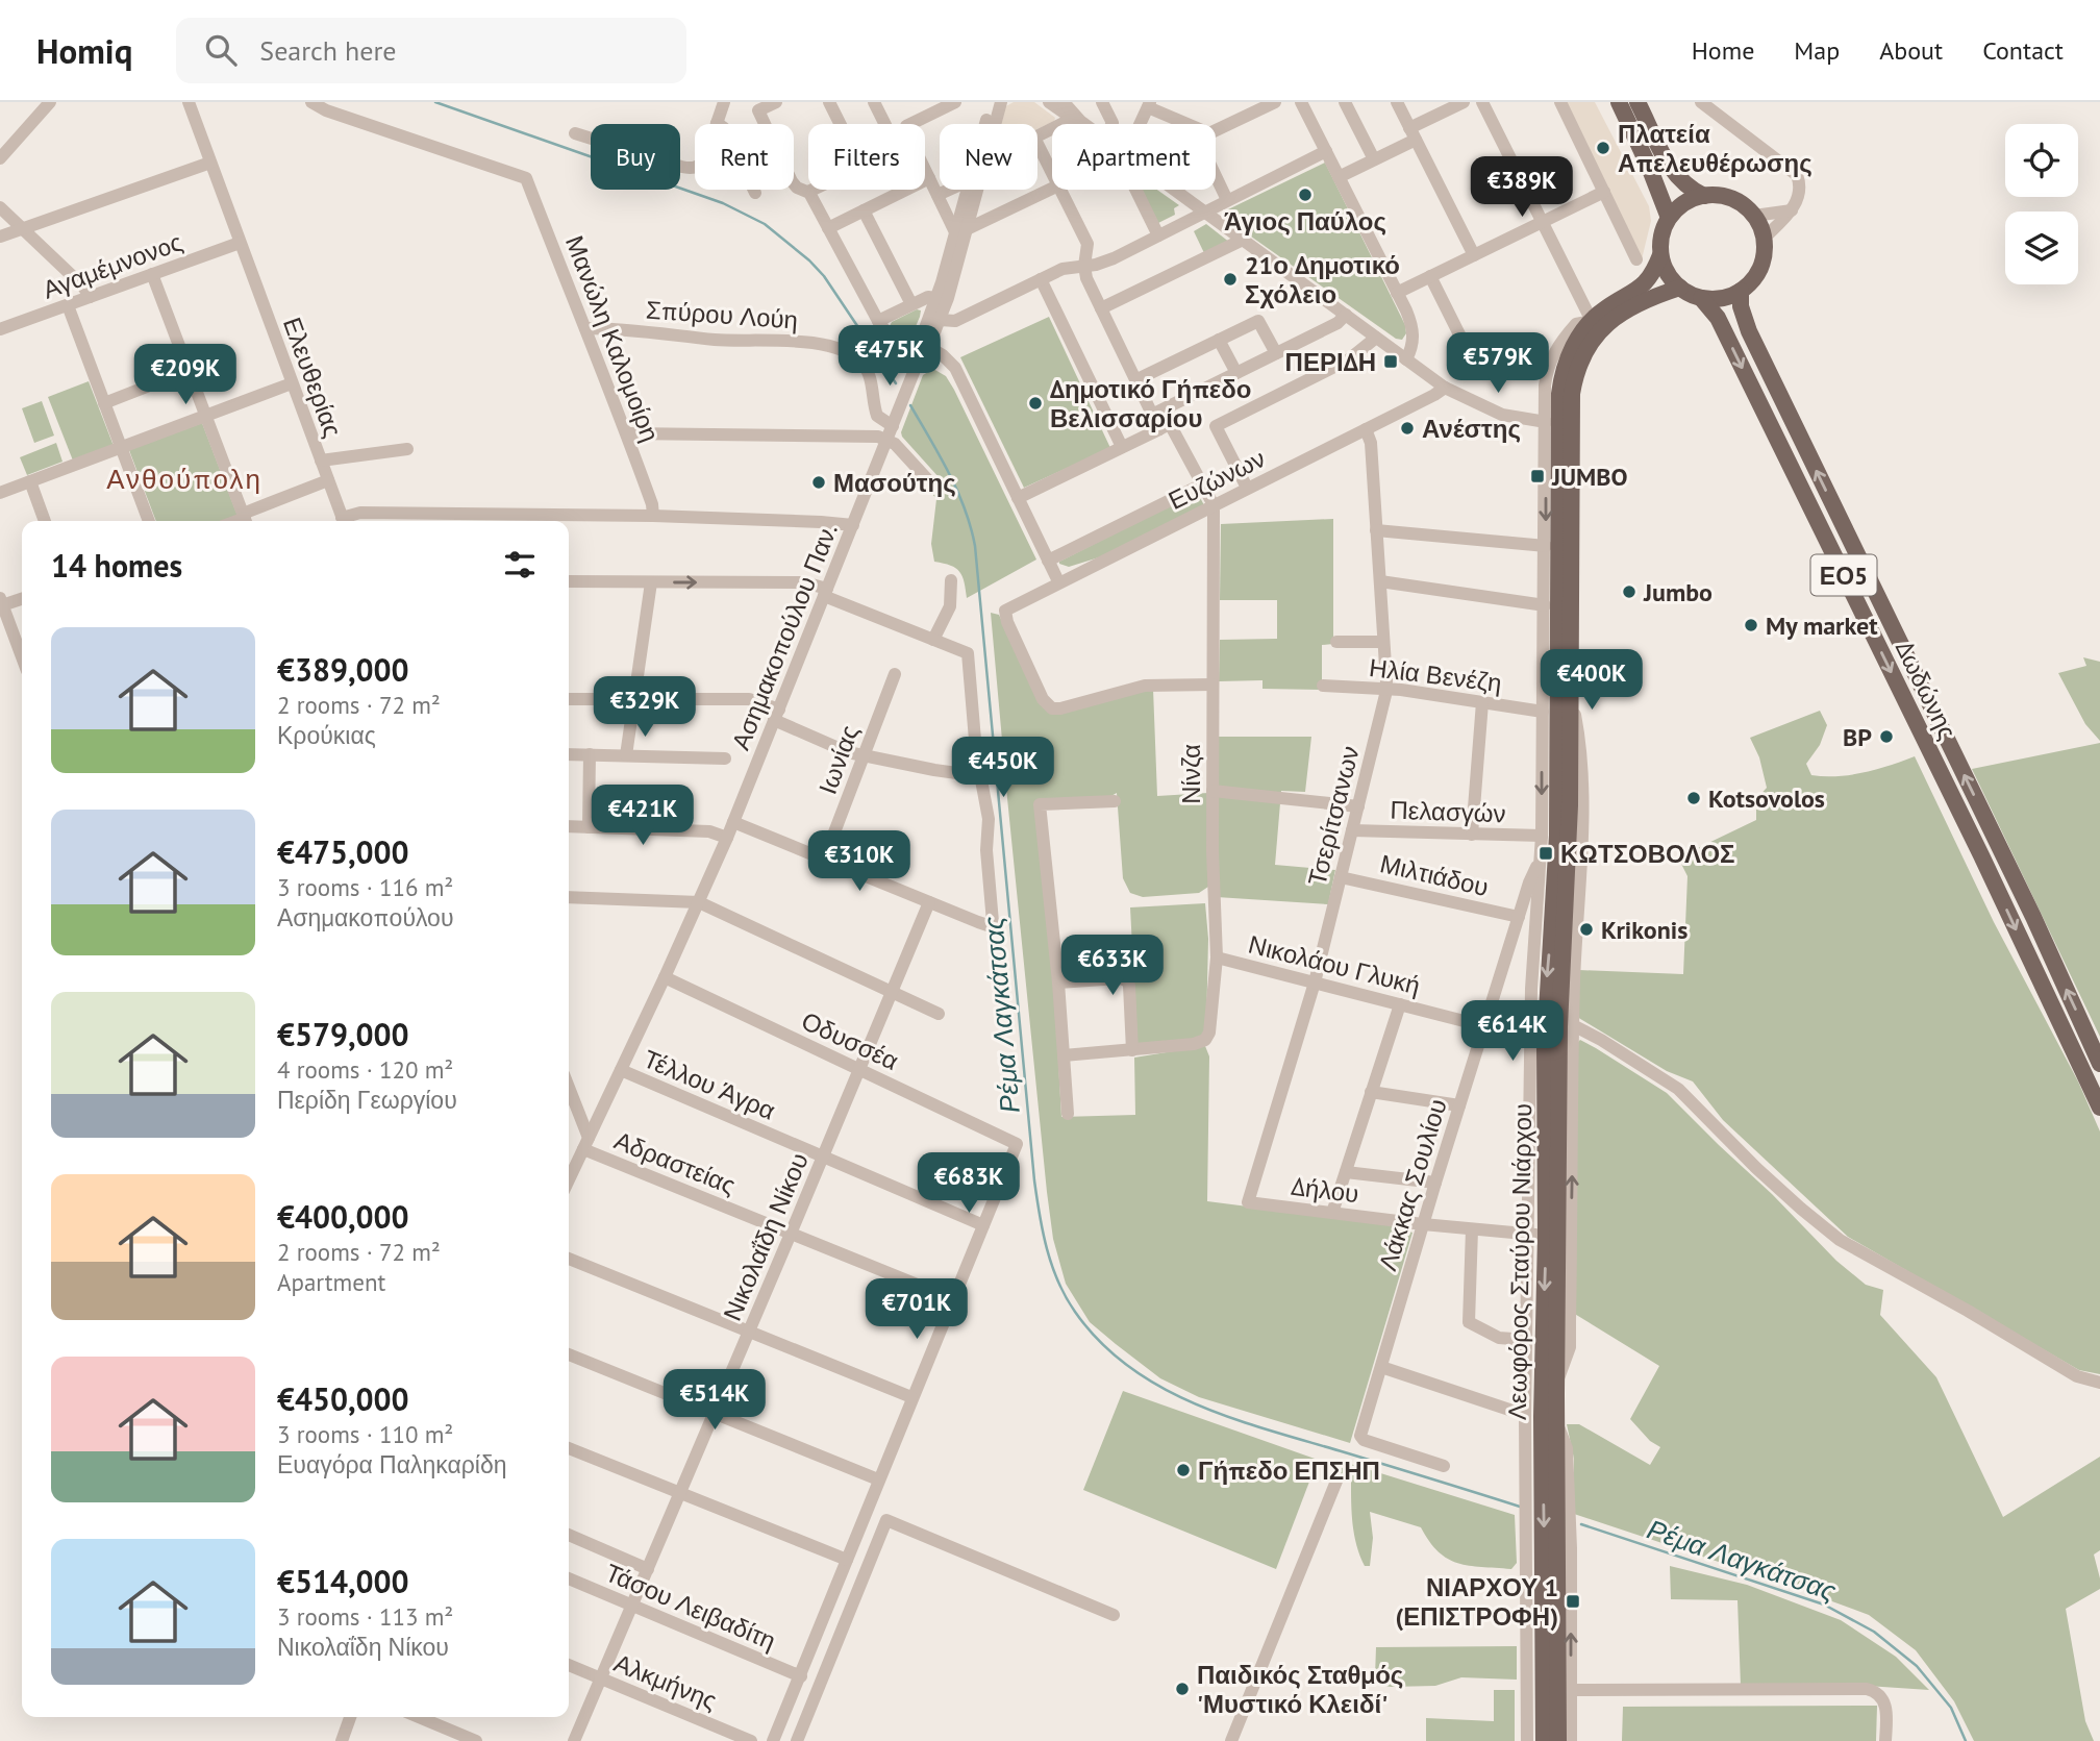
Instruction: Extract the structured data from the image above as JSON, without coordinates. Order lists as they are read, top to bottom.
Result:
{
  "streets": {
    "main road": ["ΕΟ5", "Δωδώνης", "Λεωφόρος Σταύρου Νιάρχου"],
    "street": [
      "Αγαμέμνονoς",
      "Σπύρου Λούη",
      "Μανώλη Καλομοίρη",
      "Ελευθερίας",
      "Ευζώνων",
      "Ασημακοπούλου Παν.",
      "Ηλία Βενέζη",
      "Ιωνίας",
      "Νίνζα",
      "Πελασγών",
      "Τσερίτσανων",
      "Μιλτιάδου",
      "Νικολάου Γλυκή",
      "Οδυσσέα",
      "Τέλλου Άγρα",
      "Αδραστείας",
      "Λάκκας Σουλίου",
      "Δήλου",
      "Νικολαΐδη Νίκου",
      "Τάσου Λειβαδίτη",
      "Αλκμήνης"
    ]
  },
  "crossings": [
    ["Αγαμέμνονoς", "Ελευθερίας"],
    ["Σπύρου Λούη", "Μανώλη Καλομοίρη"],
    ["Σπύρου Λούη", "Ασημακοπούλου Παν."],
    ["Ευζώνων", "Νίνζα"],
    ["Ευζώνων", "Τσερίτσανων"],
    ["Ασημακοπούλου Παν.", "Οδυσσέα"],
    ["Ασημακοπούλου Παν.", "Τέλλου Άγρα"],
    ["Ασημακοπούλου Παν.", "Αδραστείας"],
    ["Ηλία Βενέζη", "Τσερίτσανων"],
    ["Δωδώνης", "Λεωφόρος Σταύρου Νιάρχου"],
    ["Νίνζα", "Νικολάου Γλυκή"],
    ["Πελασγών", "Τσερίτσανων"],
    ["Τσερίτσανων", "Μιλτιάδου"],
    ["Τσερίτσανων", "Νικολάου Γλυκή"],
    ["Τσερίτσανων", "Δήλου"],
    ["Μιλτιάδου", "Λάκκας Σουλίου"],
    ["Νικολάου Γλυκή", "Λάκκας Σουλίου"],
    ["Οδυσσέα", "Τέλλου Άγρα"],
    ["Οδυσσέα", "Νικολαΐδη Νίκου"],
    ["Τέλλου Άγρα", "Νικολαΐδη Νίκου"],
    ["Αδραστείας", "Νικολαΐδη Νίκου"],
    ["Λάκκας Σουλίου", "Δήλου"],
    ["Δήλου", "Λεωφόρος Σταύρου Νιάρχου"],
    ["Νικολαΐδη Νίκου", "Τάσου Λειβαδίτη"],
    ["Νικολαΐδη Νίκου", "Αλκμήνης"]
  ],
  "districts": ["Ανθούπολη"],
  "water": ["Ρέμα Λαγκάτσας"],
  "places": {
    "other": [
      "Πλατεία Απελευθέρωσης",
      "Άγιος Παύλος",
      "21ο Δημοτικό Σχόλειο",
      "Δημοτικό Γήπεδο Βελισσαρίου",
      "Ανέστης",
      "Μασούτης",
      "Jumbo",
      "My market",
      "BP",
      "Kotsovolos",
      "Krikonis",
      "Γήπεδο ΕΠΣΗΠ",
      "Παιδικός Σταθμός 'Μυστικό Κλειδί'"
    ],
    "transit": [
      "ΠΕΡΙΔΗ",
      "JUMBO",
      "ΚΩΤΣΟΒΟΛΟΣ",
      "ΝΙΑΡΧΟΥ 1 (ΕΠΙΣΤΡΟΦΗ)"
    ]
  },
  "page": {
    "header": "Homiq",
    "search": "Search here",
    "nav": [
      "Home",
      "Map",
      "About",
      "Contact"
    ],
    "chip": [
      "Buy",
      "Rent",
      "Filters",
      "New",
      "Apartment"
    ],
    "price": [
      "€389K",
      "€475K",
      "€579K",
      "€209K",
      "€400K",
      "€329K",
      "€450K",
      "€421K",
      "€310K",
      "€633K",
      "€614K",
      "€683K",
      "€701K",
      "€514K"
    ],
    "heading": "14 homes",
    "list": [
      {
        "name": "€389,000",
        "note": "2 rooms · 72 m² · Κρούκιας"
      },
      {
        "name": "€475,000",
        "note": "3 rooms · 116 m² · Ασημακοπούλου"
      },
      {
        "name": "€579,000",
        "note": "4 rooms · 120 m² · Περίδη Γεωργίου"
      },
      {
        "name": "€400,000",
        "note": "2 rooms · 72 m² · Apartment"
      },
      {
        "name": "€450,000",
        "note": "3 rooms · 110 m² · Ευαγόρα Παληκαρίδη"
      },
      {
        "name": "€514,000",
        "note": "3 rooms · 113 m² · Νικολαΐδη Νίκου"
      }
    ]
  }
}
